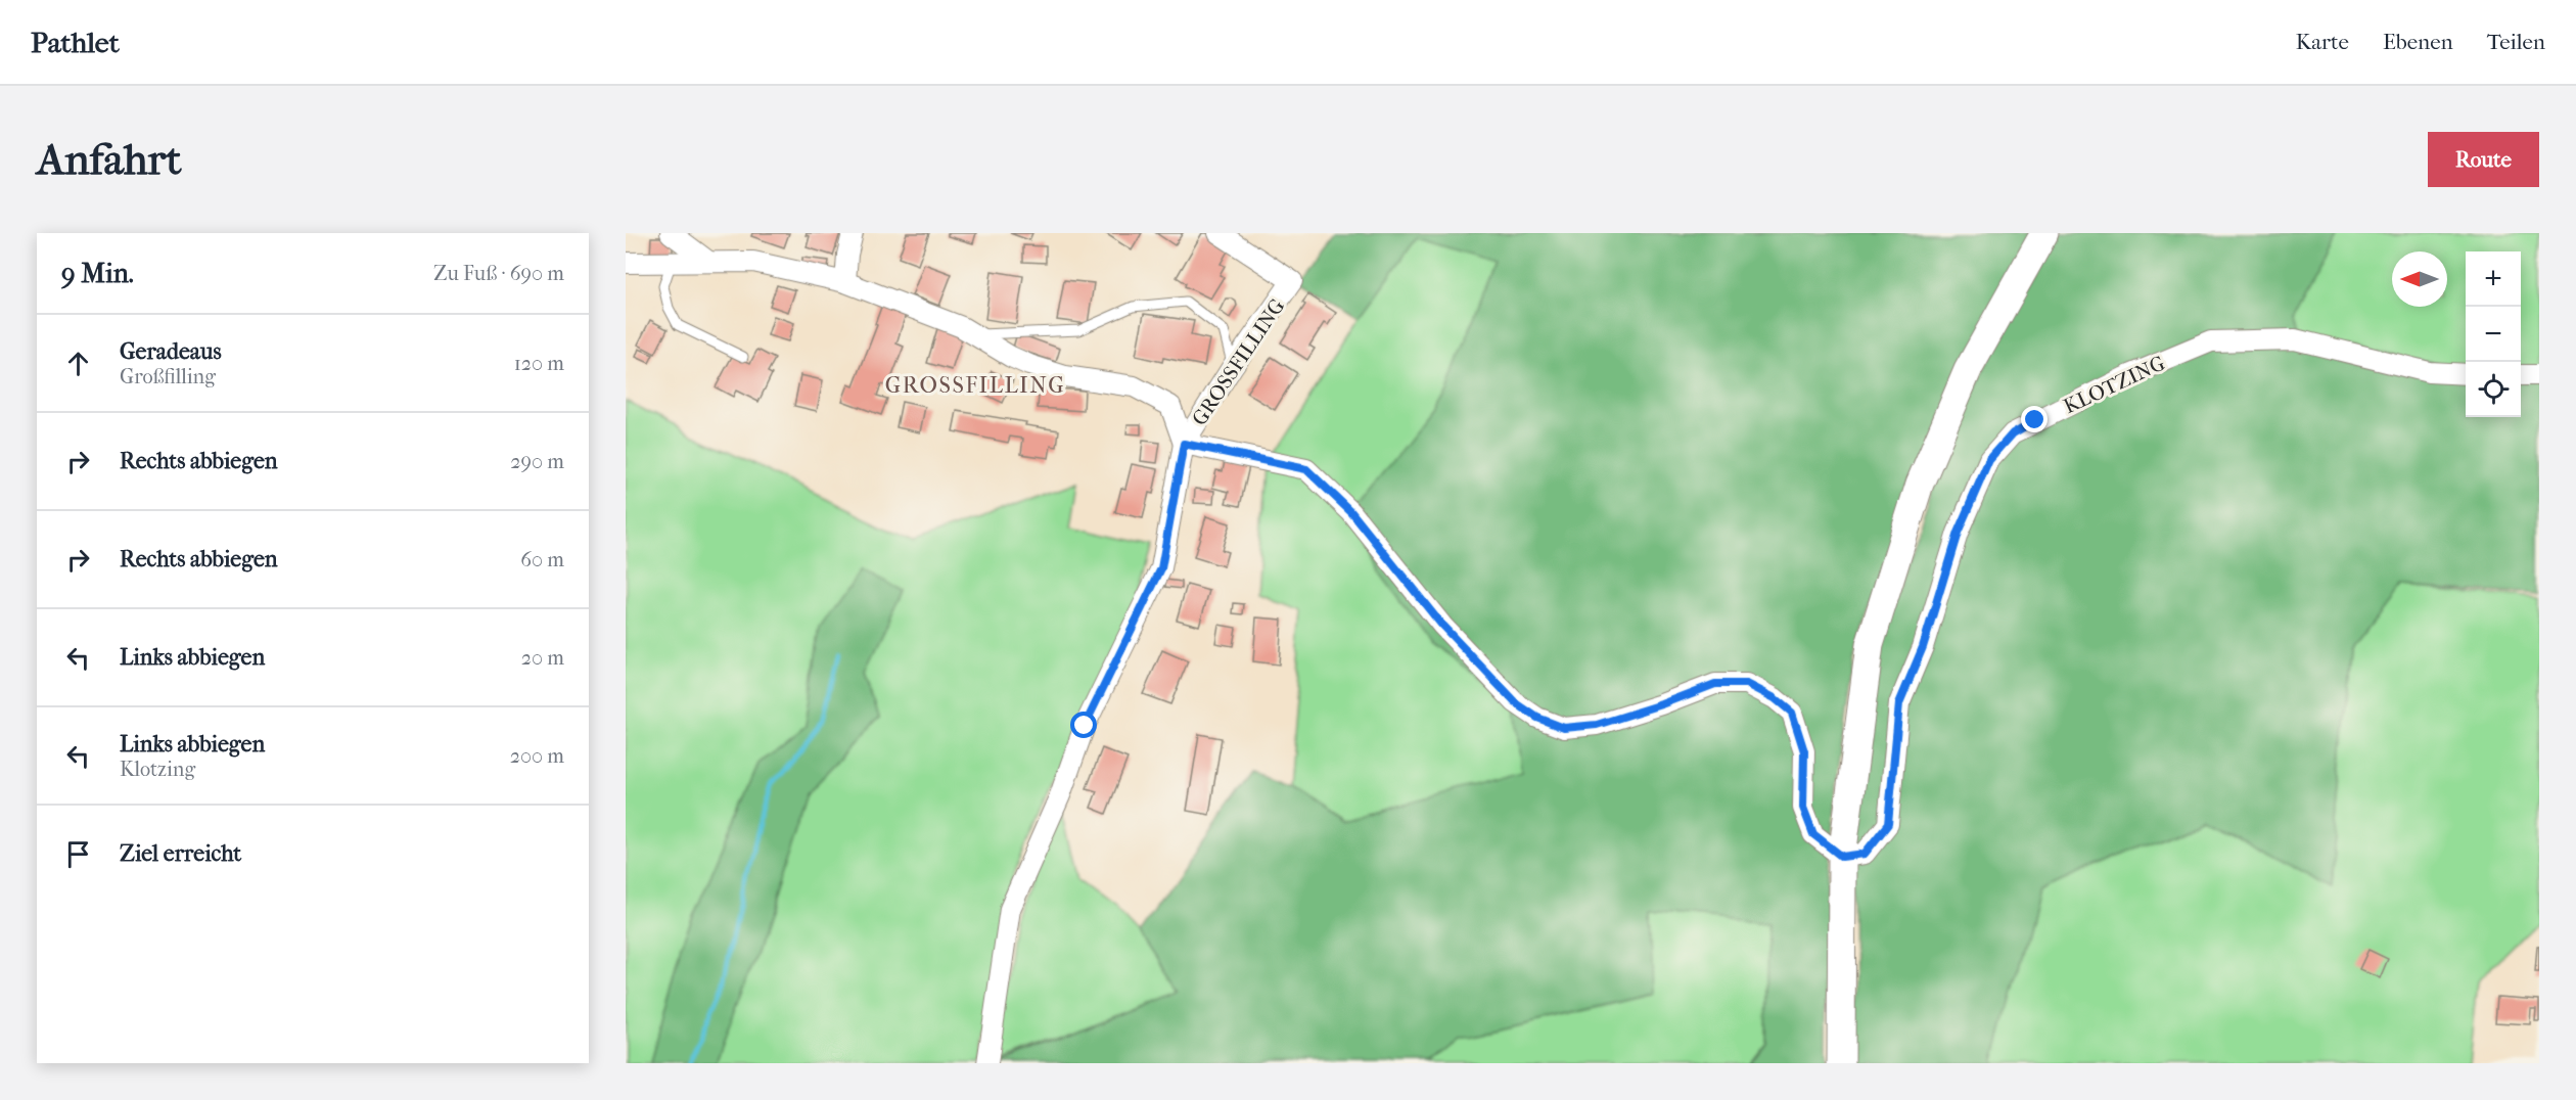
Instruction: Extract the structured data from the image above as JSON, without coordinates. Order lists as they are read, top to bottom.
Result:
{
  "streets": {
    "street": ["GROSSFILLING", "KLOTZING"]
  },
  "districts": ["GROSSFILLING"],
  "north": "left",
  "page": {
    "header": "Pathlet",
    "nav": ["Karte", "Ebenen", "Teilen"],
    "buttons": "Route",
    "title": "Anfahrt",
    "heading": ["9 Min.", "Zu Fuß · 690 m"],
    "map_buttons": ["+", "−"],
    "list": [
      ["Geradeaus", "Großfilling", "120 m"],
      ["Rechts abbiegen", "290 m"],
      ["Rechts abbiegen", "60 m"],
      ["Links abbiegen", "20 m"],
      ["Links abbiegen", "Klotzing", "200 m"],
      "Ziel erreicht"
    ]
  }
}
